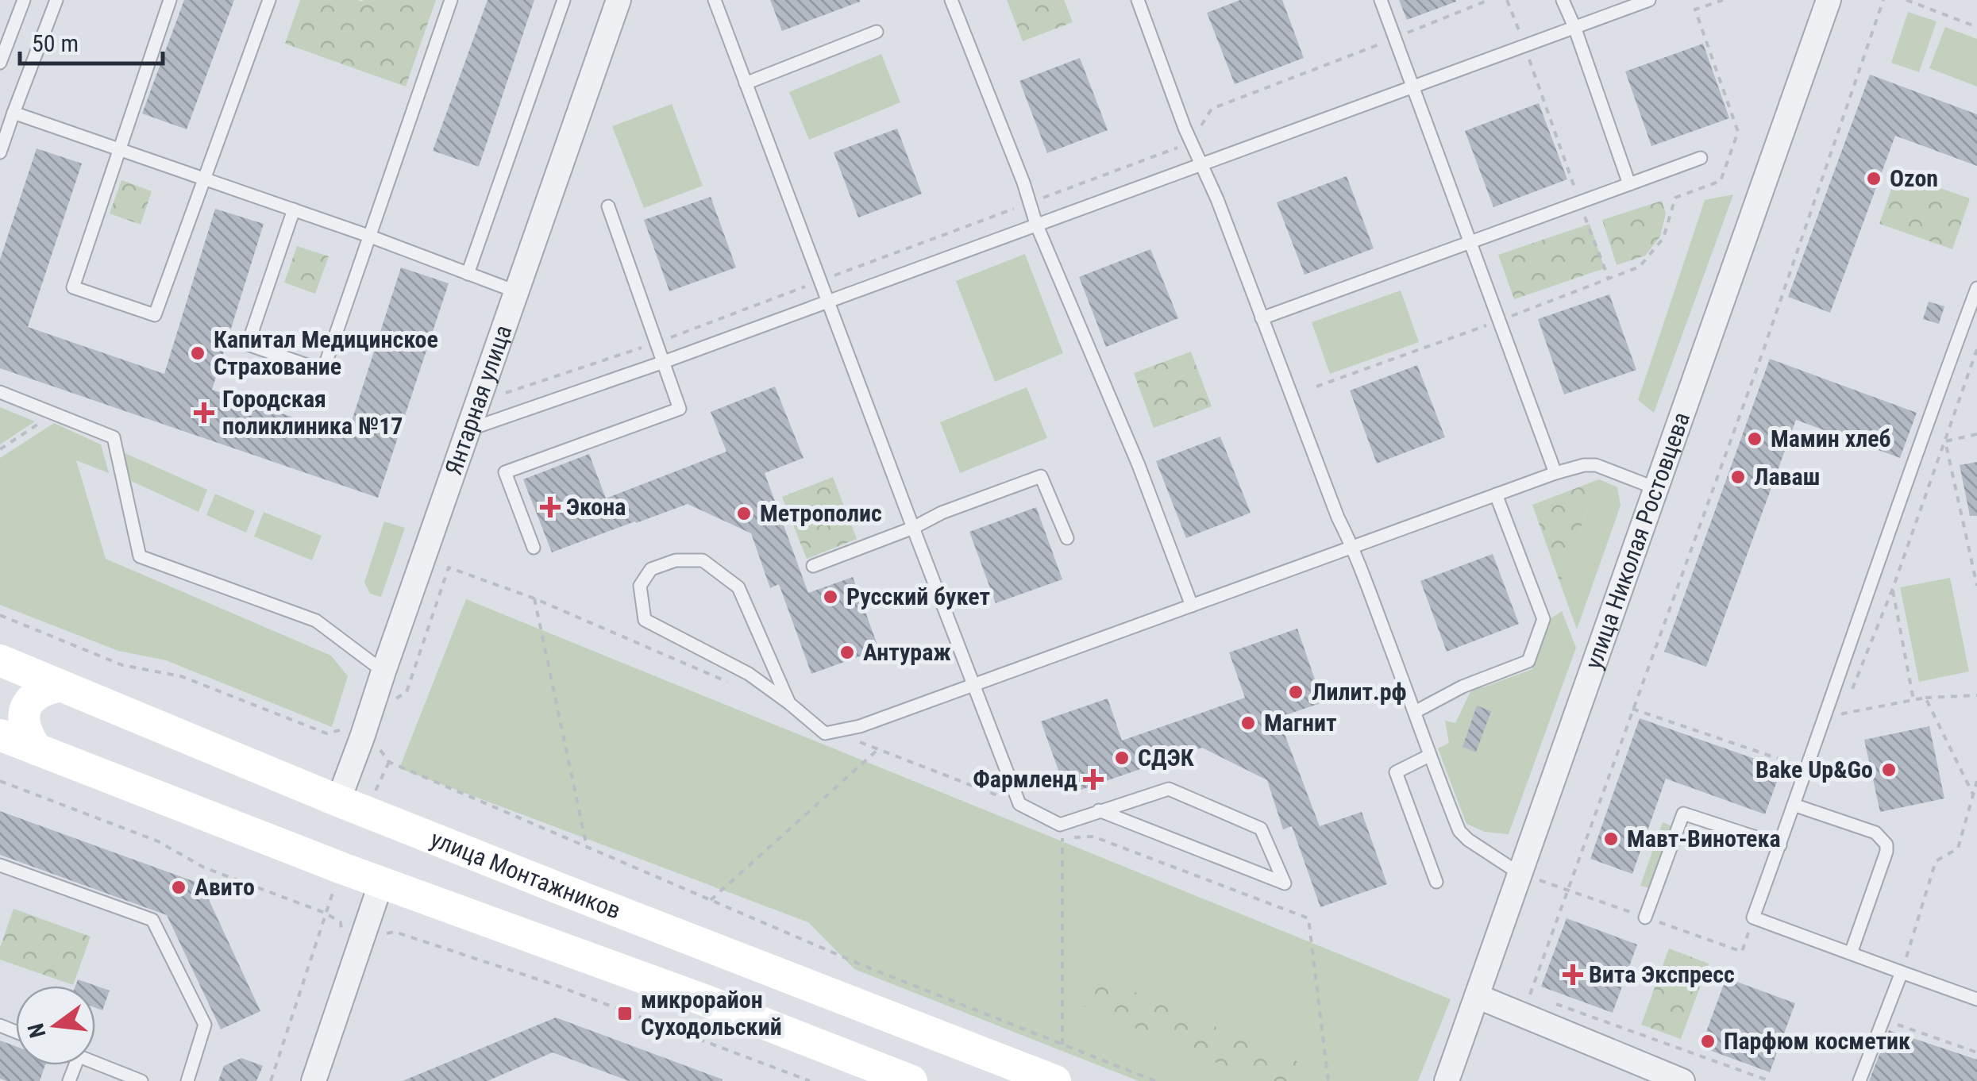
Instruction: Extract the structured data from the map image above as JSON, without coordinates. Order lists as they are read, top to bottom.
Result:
{
  "streets": {
    "main road": ["улица Монтажников"],
    "street": ["Янтарная улица", "улица Николая Ростовцева"]
  },
  "crossings": [
    ["Янтарная улица", "улица Монтажников"]
  ],
  "places": {
    "other": [
      "Ozon",
      "Капитал Медицинское Страхование",
      "Мамин хлеб",
      "Лаваш",
      "Метрополис",
      "Русский букет",
      "Антураж",
      "Лилит.рф",
      "Магнит",
      "СДЭК",
      "Bake Up&Go",
      "Мавт-Винотека",
      "Авито",
      "Парфюм косметик"
    ],
    "health": [
      "Городская поликлиника №17",
      "Экона",
      "Фармленд",
      "Вита Экспресс"
    ],
    "transit": ["микрорайон Суходольский"]
  },
  "scale_bar": "50 m",
  "north": "left"
}
